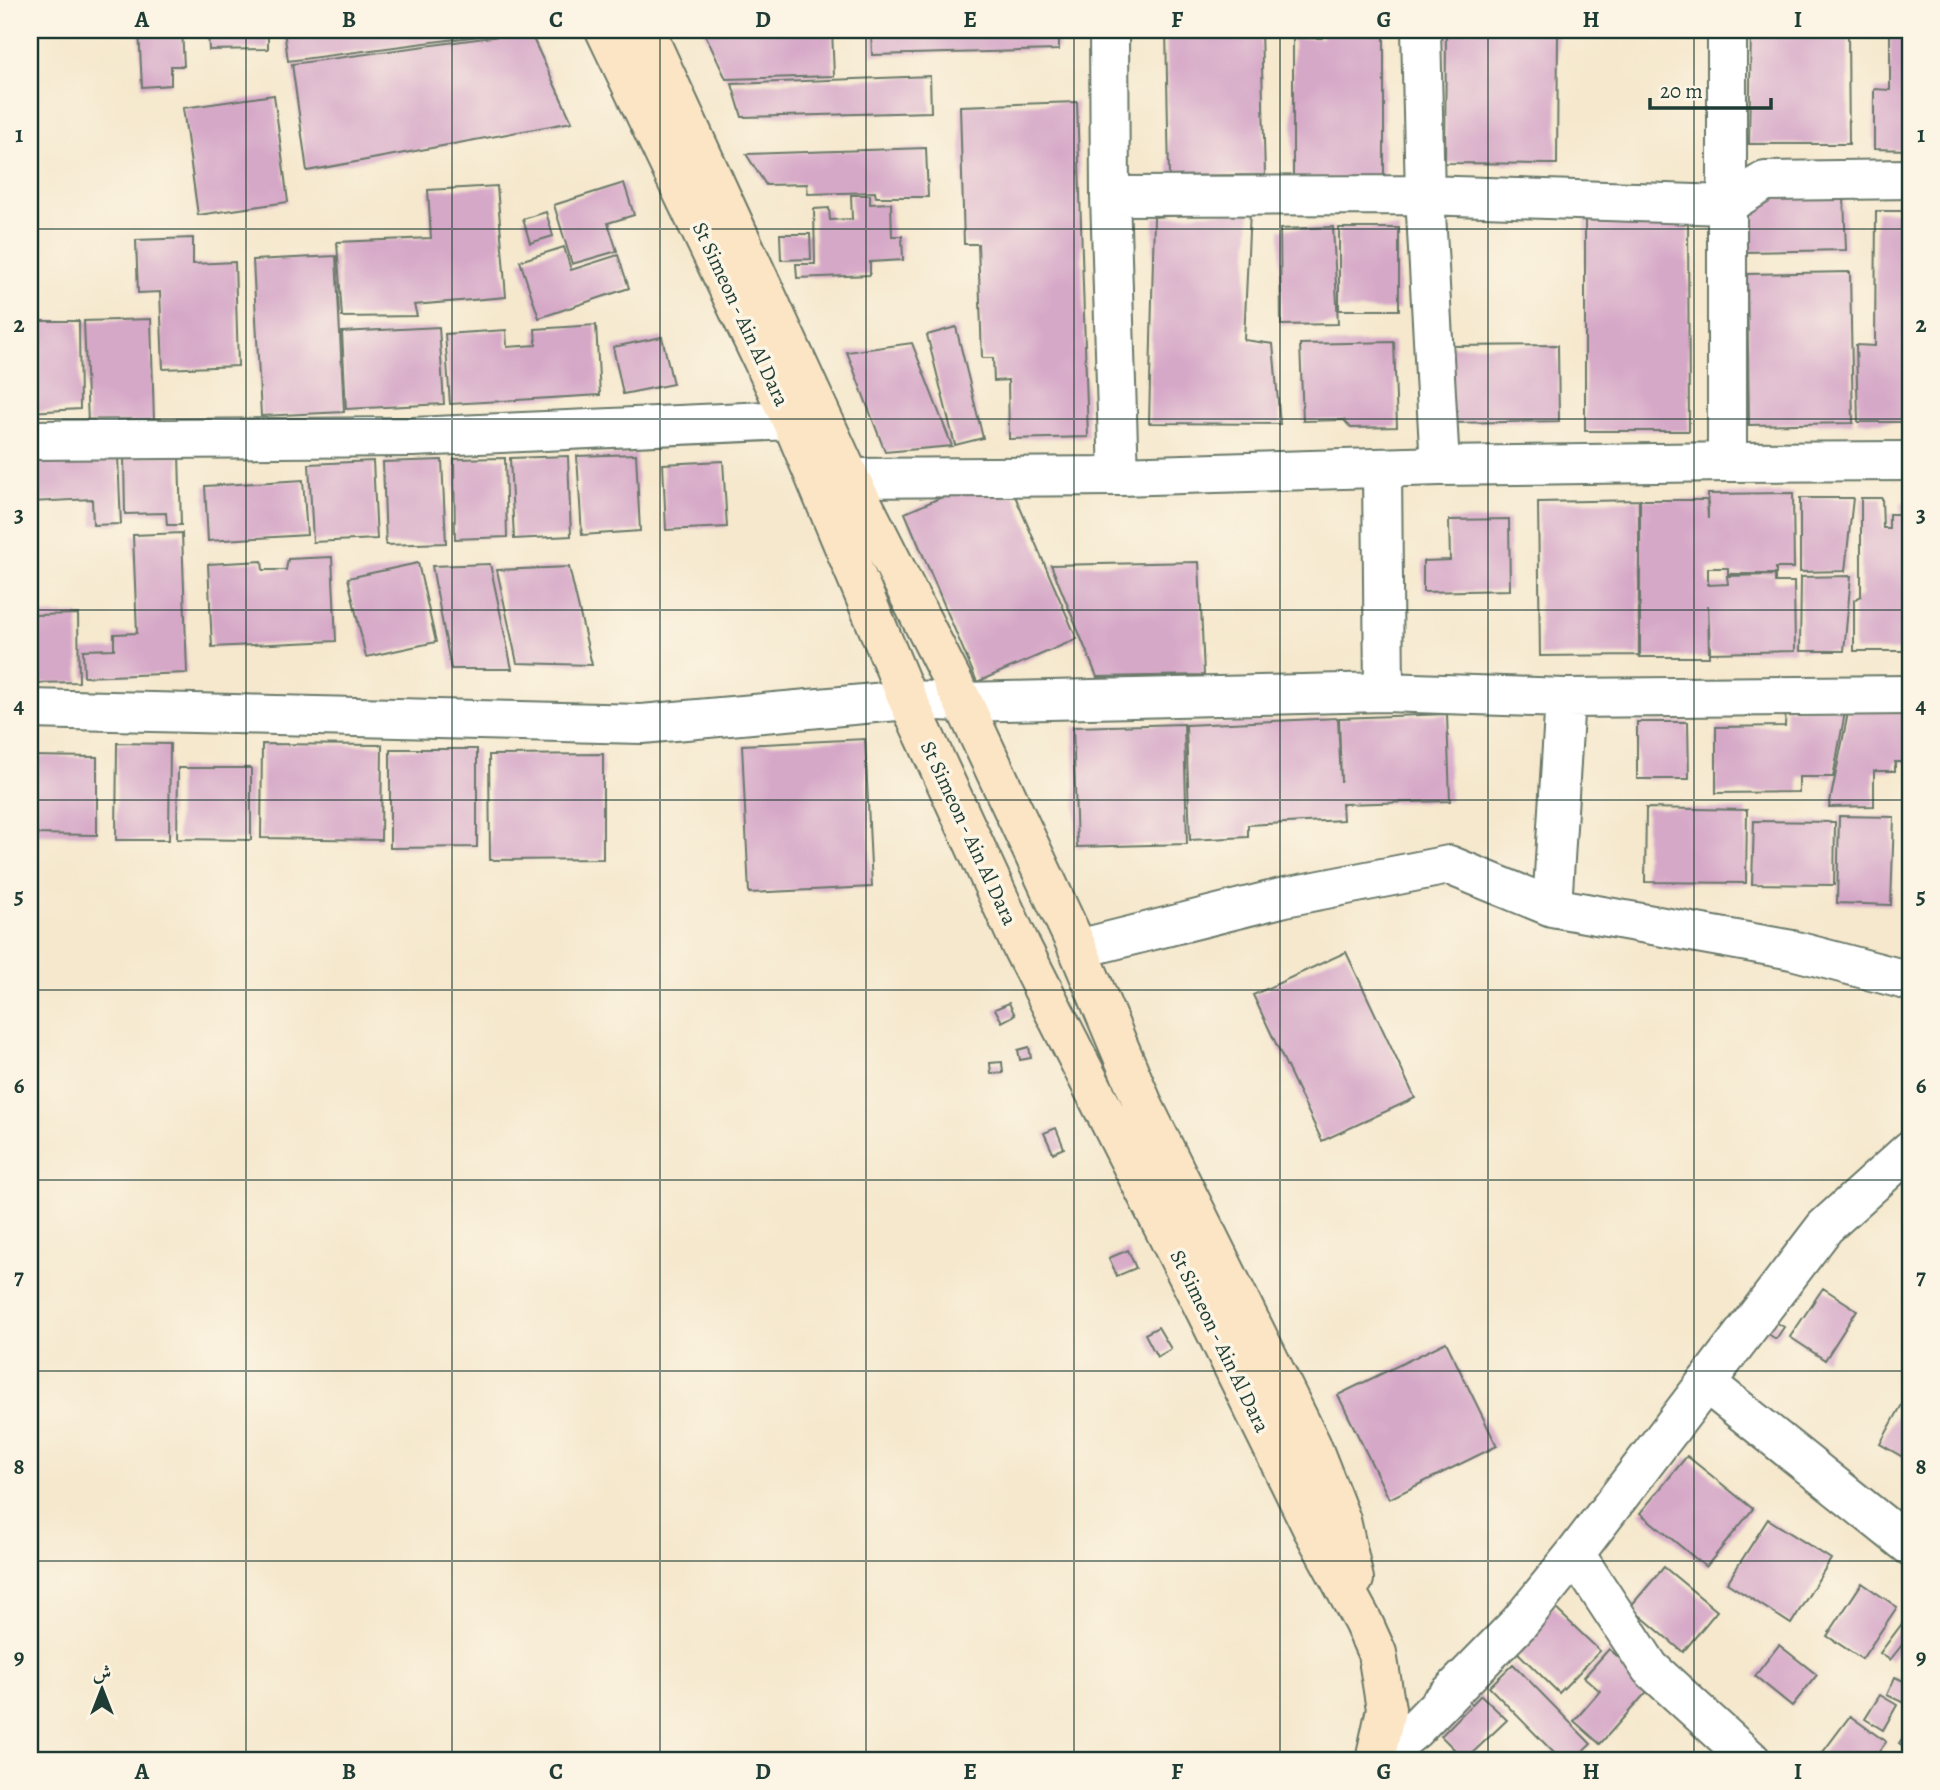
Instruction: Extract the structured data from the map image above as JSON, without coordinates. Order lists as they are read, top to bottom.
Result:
{
  "streets": {
    "main road": ["St Simeon - Ain Al Dara"]
  },
  "scale_bar": "20 m",
  "north": "top",
  "grid": {
    "columns": [
      "A",
      "B",
      "C",
      "D",
      "E",
      "F",
      "G",
      "H",
      "I"
    ],
    "rows": [
      "1",
      "2",
      "3",
      "4",
      "5",
      "6",
      "7",
      "8",
      "9"
    ]
  }
}
